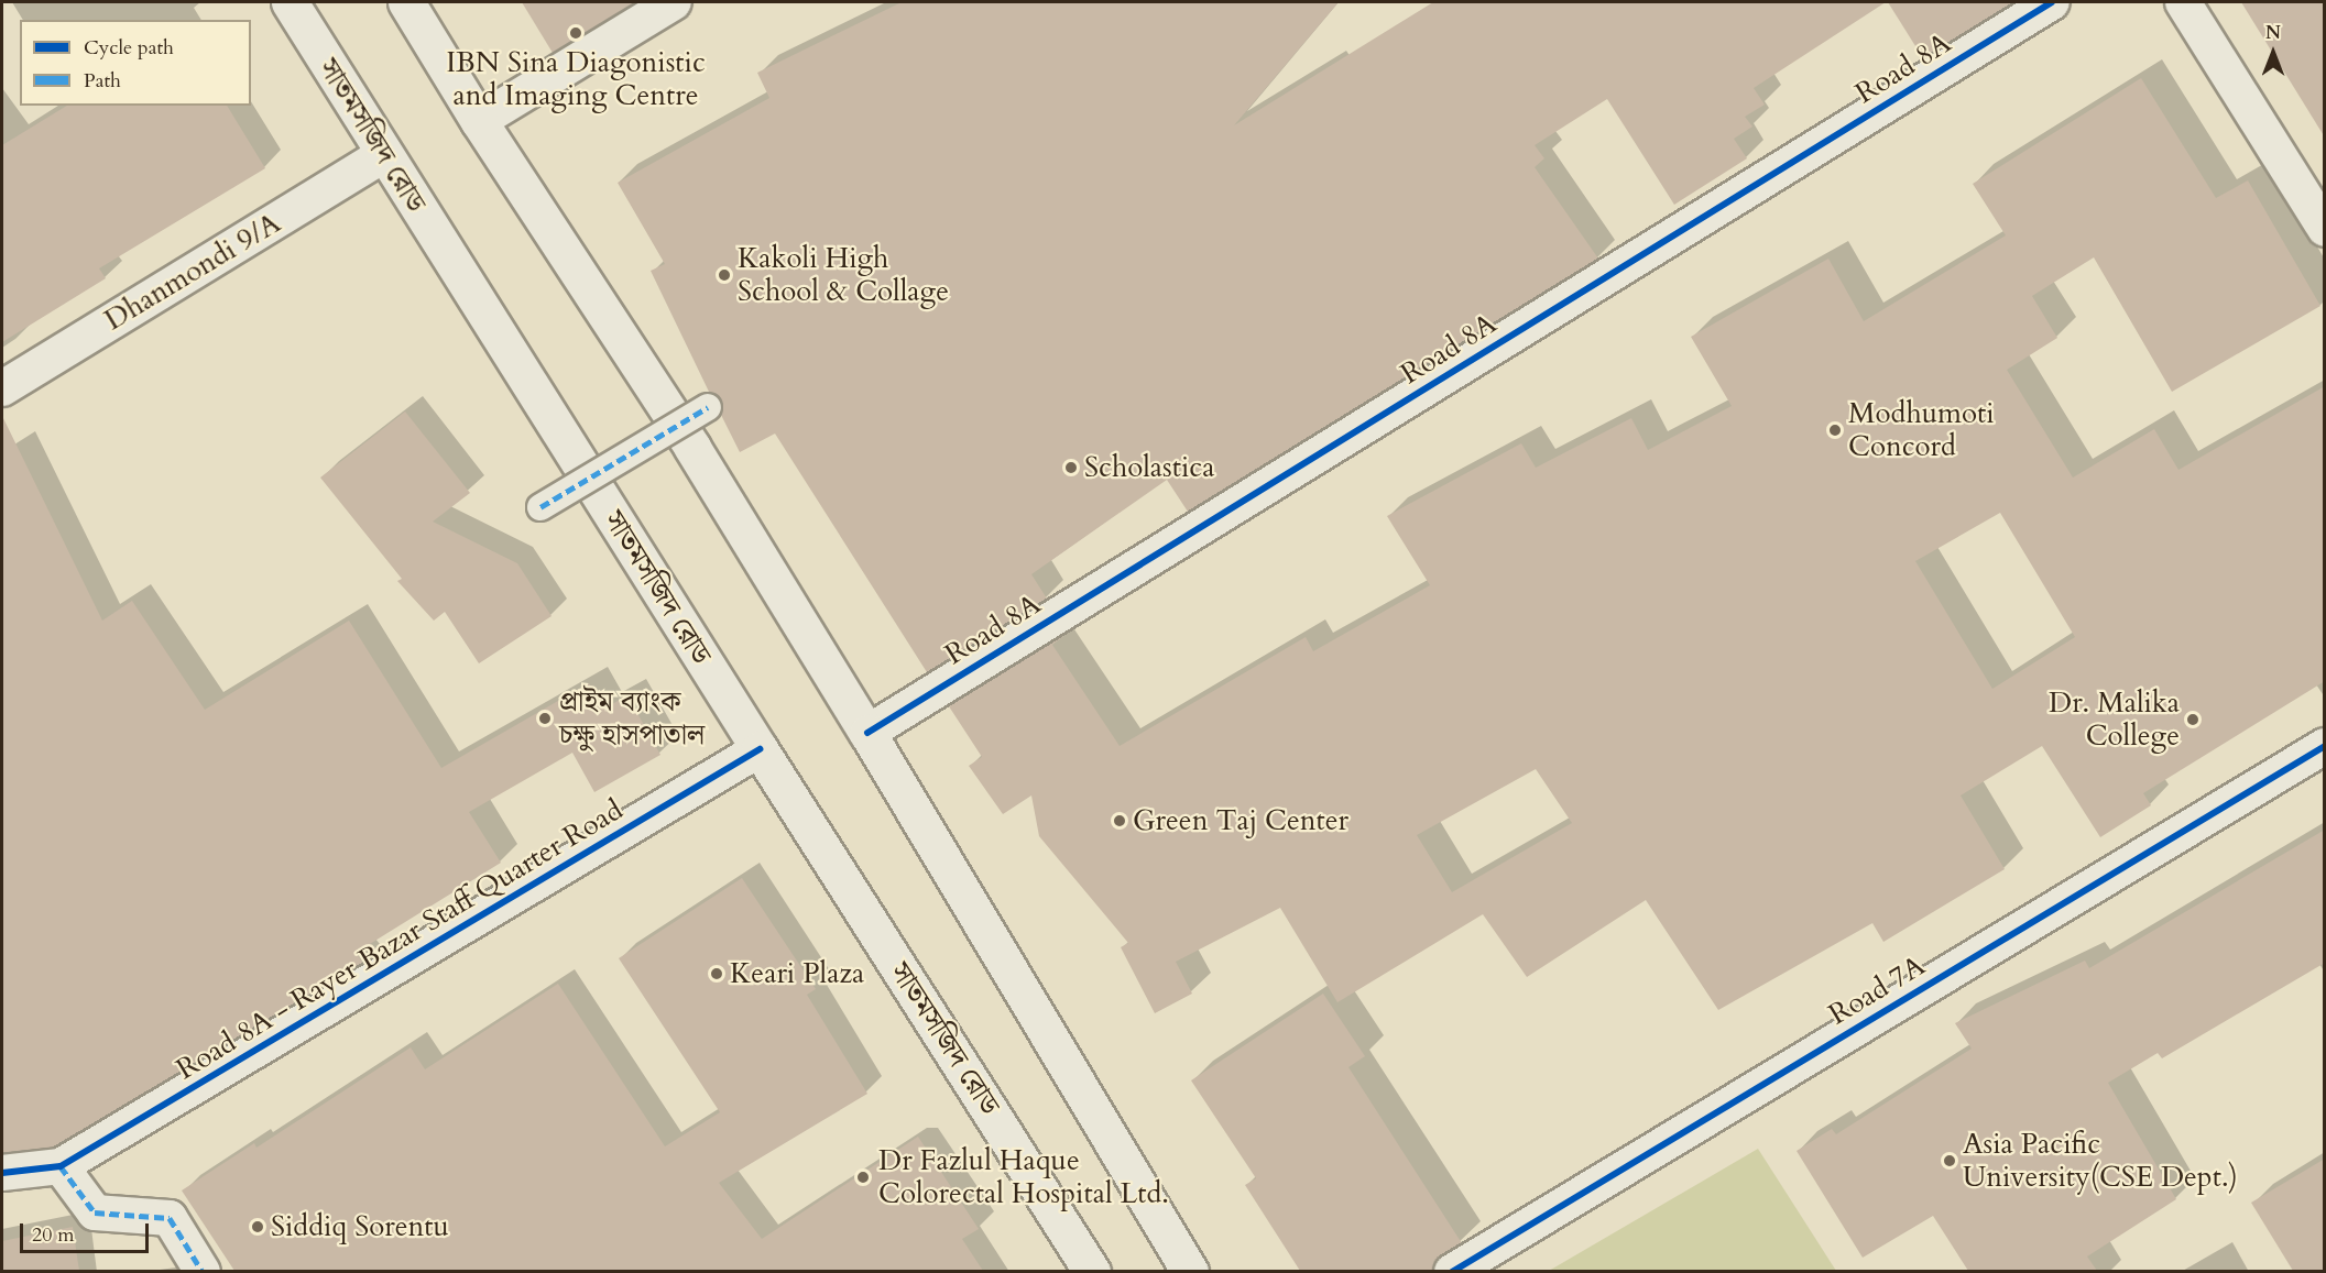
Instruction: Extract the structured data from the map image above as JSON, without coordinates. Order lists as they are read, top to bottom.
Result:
{
  "streets": {
    "main road": ["সাতমসজিদ রোড"],
    "street": [
      "Road 8A",
      "Dhanmondi 9/A",
      "Road 8A - Rayer Bazar Staff Quarter Road",
      "Road 7A"
    ]
  },
  "crossings": [
    ["সাতমসজিদ রোড", "Dhanmondi 9/A"],
    ["সাতমসজিদ রোড", "Road 8A - Rayer Bazar Staff Quarter Road"]
  ],
  "places": [
    "IBN Sina Diagonistic and Imaging Centre",
    "Kakoli High School & Collage",
    "Modhumoti Concord",
    "Scholastica",
    "প্রাইম ব্যাংক চক্ষু হাসপাতাল",
    "Dr. Malika College",
    "Green Taj Center",
    "Keari Plaza",
    "Asia Pacific University(CSE Dept.)",
    "Dr Fazlul Haque Colorectal Hospital Ltd.",
    "Siddiq Sorentu"
  ],
  "legend": ["Cycle path", "Path"],
  "scale_bar": "20 m",
  "north": "top"
}
